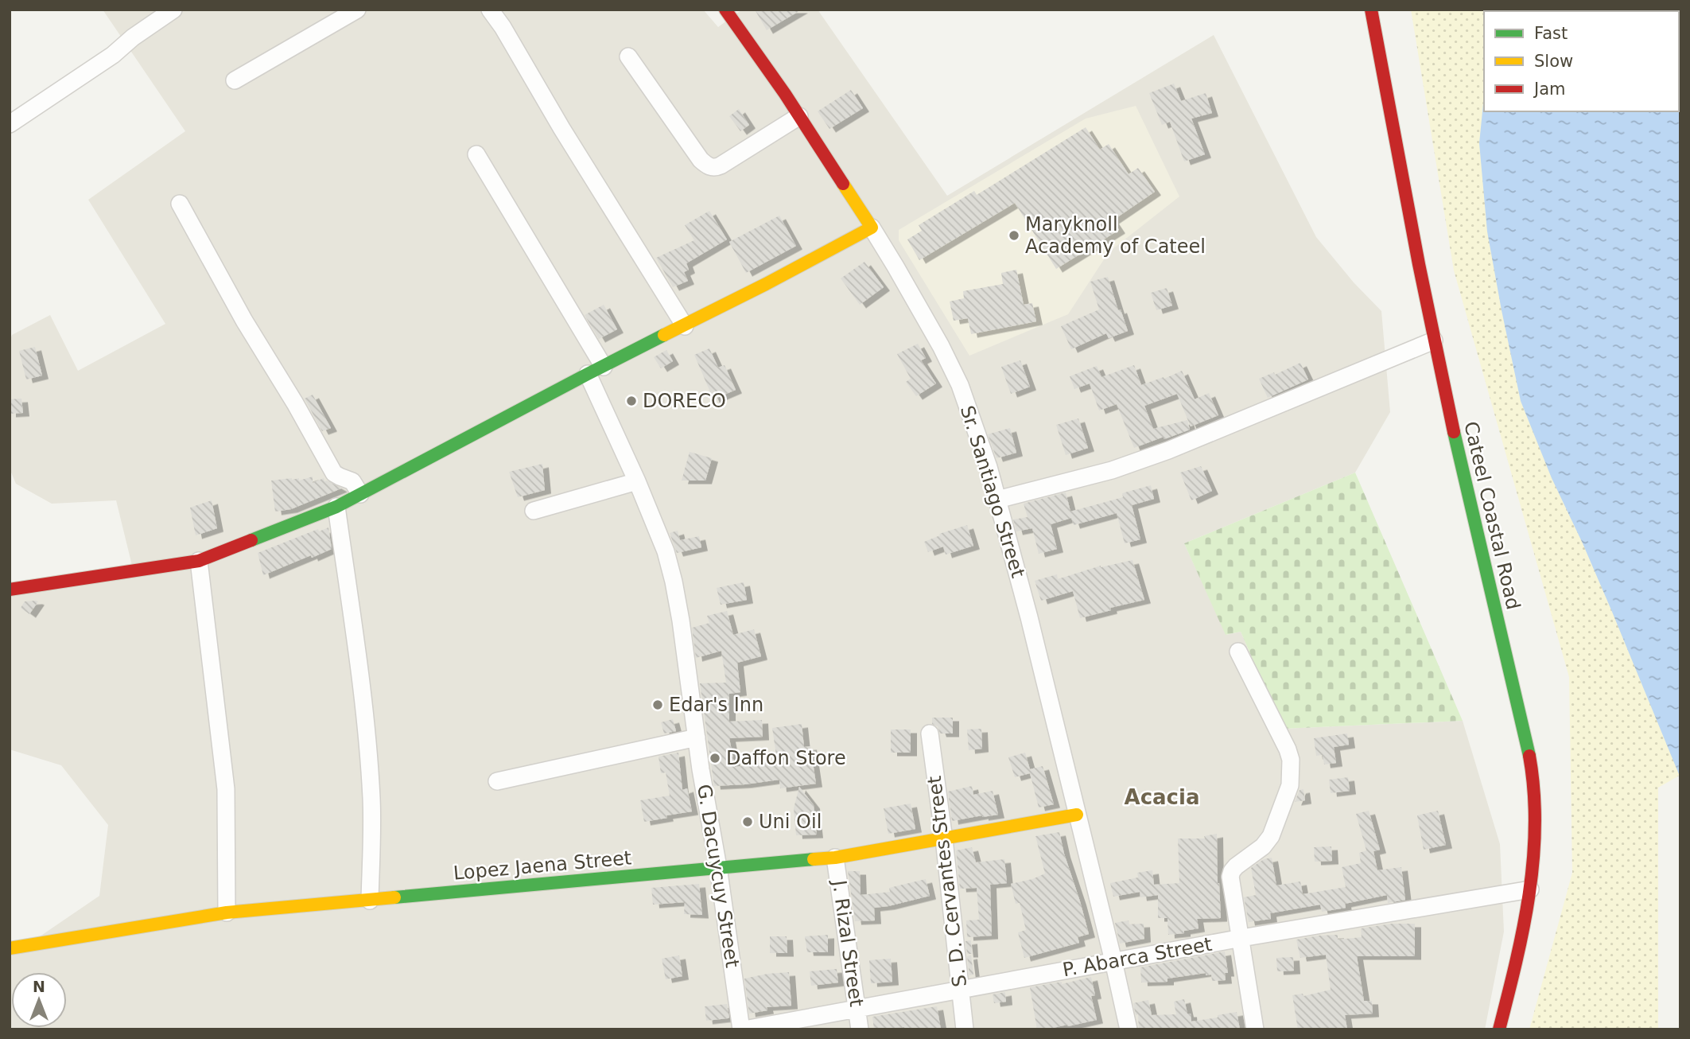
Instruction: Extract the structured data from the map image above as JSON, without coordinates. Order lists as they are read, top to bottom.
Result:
{
  "streets": {
    "street": [
      "Sr. Santiago Street",
      "Cateel Coastal Road",
      "Lopez Jaena Street",
      "G. Dacuycuy Street",
      "S. D. Cervantes Street",
      "J. Rizal Street",
      "P. Abarca Street"
    ]
  },
  "crossings": [
    ["Sr. Santiago Street", "Lopez Jaena Street"],
    ["Sr. Santiago Street", "P. Abarca Street"],
    ["Cateel Coastal Road", "P. Abarca Street"],
    ["Lopez Jaena Street", "G. Dacuycuy Street"],
    ["Lopez Jaena Street", "S. D. Cervantes Street"],
    ["Lopez Jaena Street", "J. Rizal Street"],
    ["G. Dacuycuy Street", "P. Abarca Street"],
    ["S. D. Cervantes Street", "P. Abarca Street"],
    ["J. Rizal Street", "P. Abarca Street"]
  ],
  "districts": ["Acacia"],
  "places": [
    "Maryknoll Academy of Cateel",
    "DORECO",
    "Edar's Inn",
    "Daffon Store",
    "Uni Oil"
  ],
  "legend": ["Fast", "Slow", "Jam"],
  "north": "top"
}
